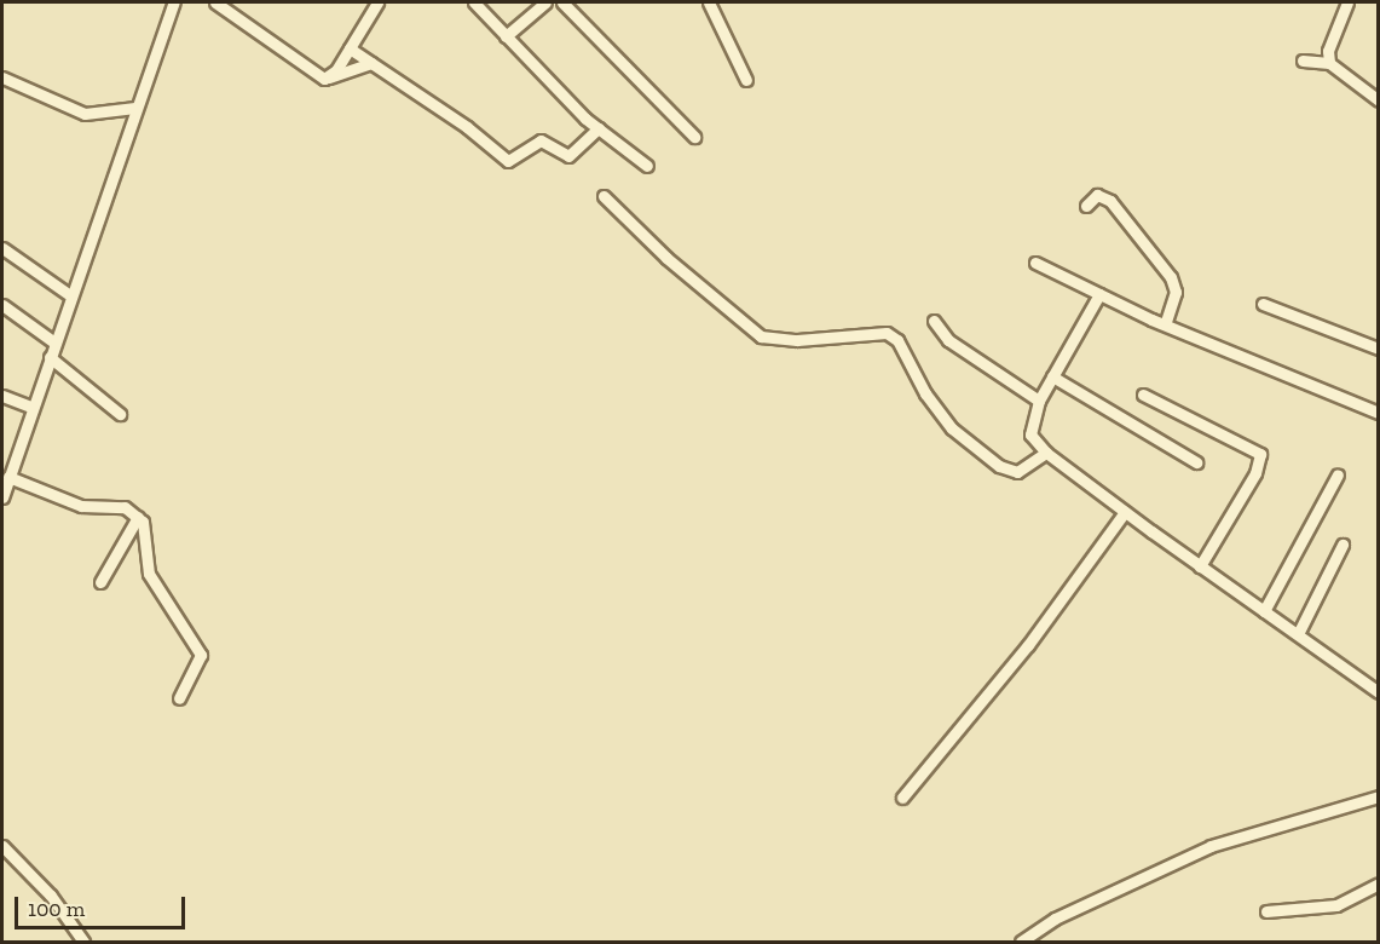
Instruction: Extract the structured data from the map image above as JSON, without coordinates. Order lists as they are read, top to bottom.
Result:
{
  "scale_bar": "100 m"
}
